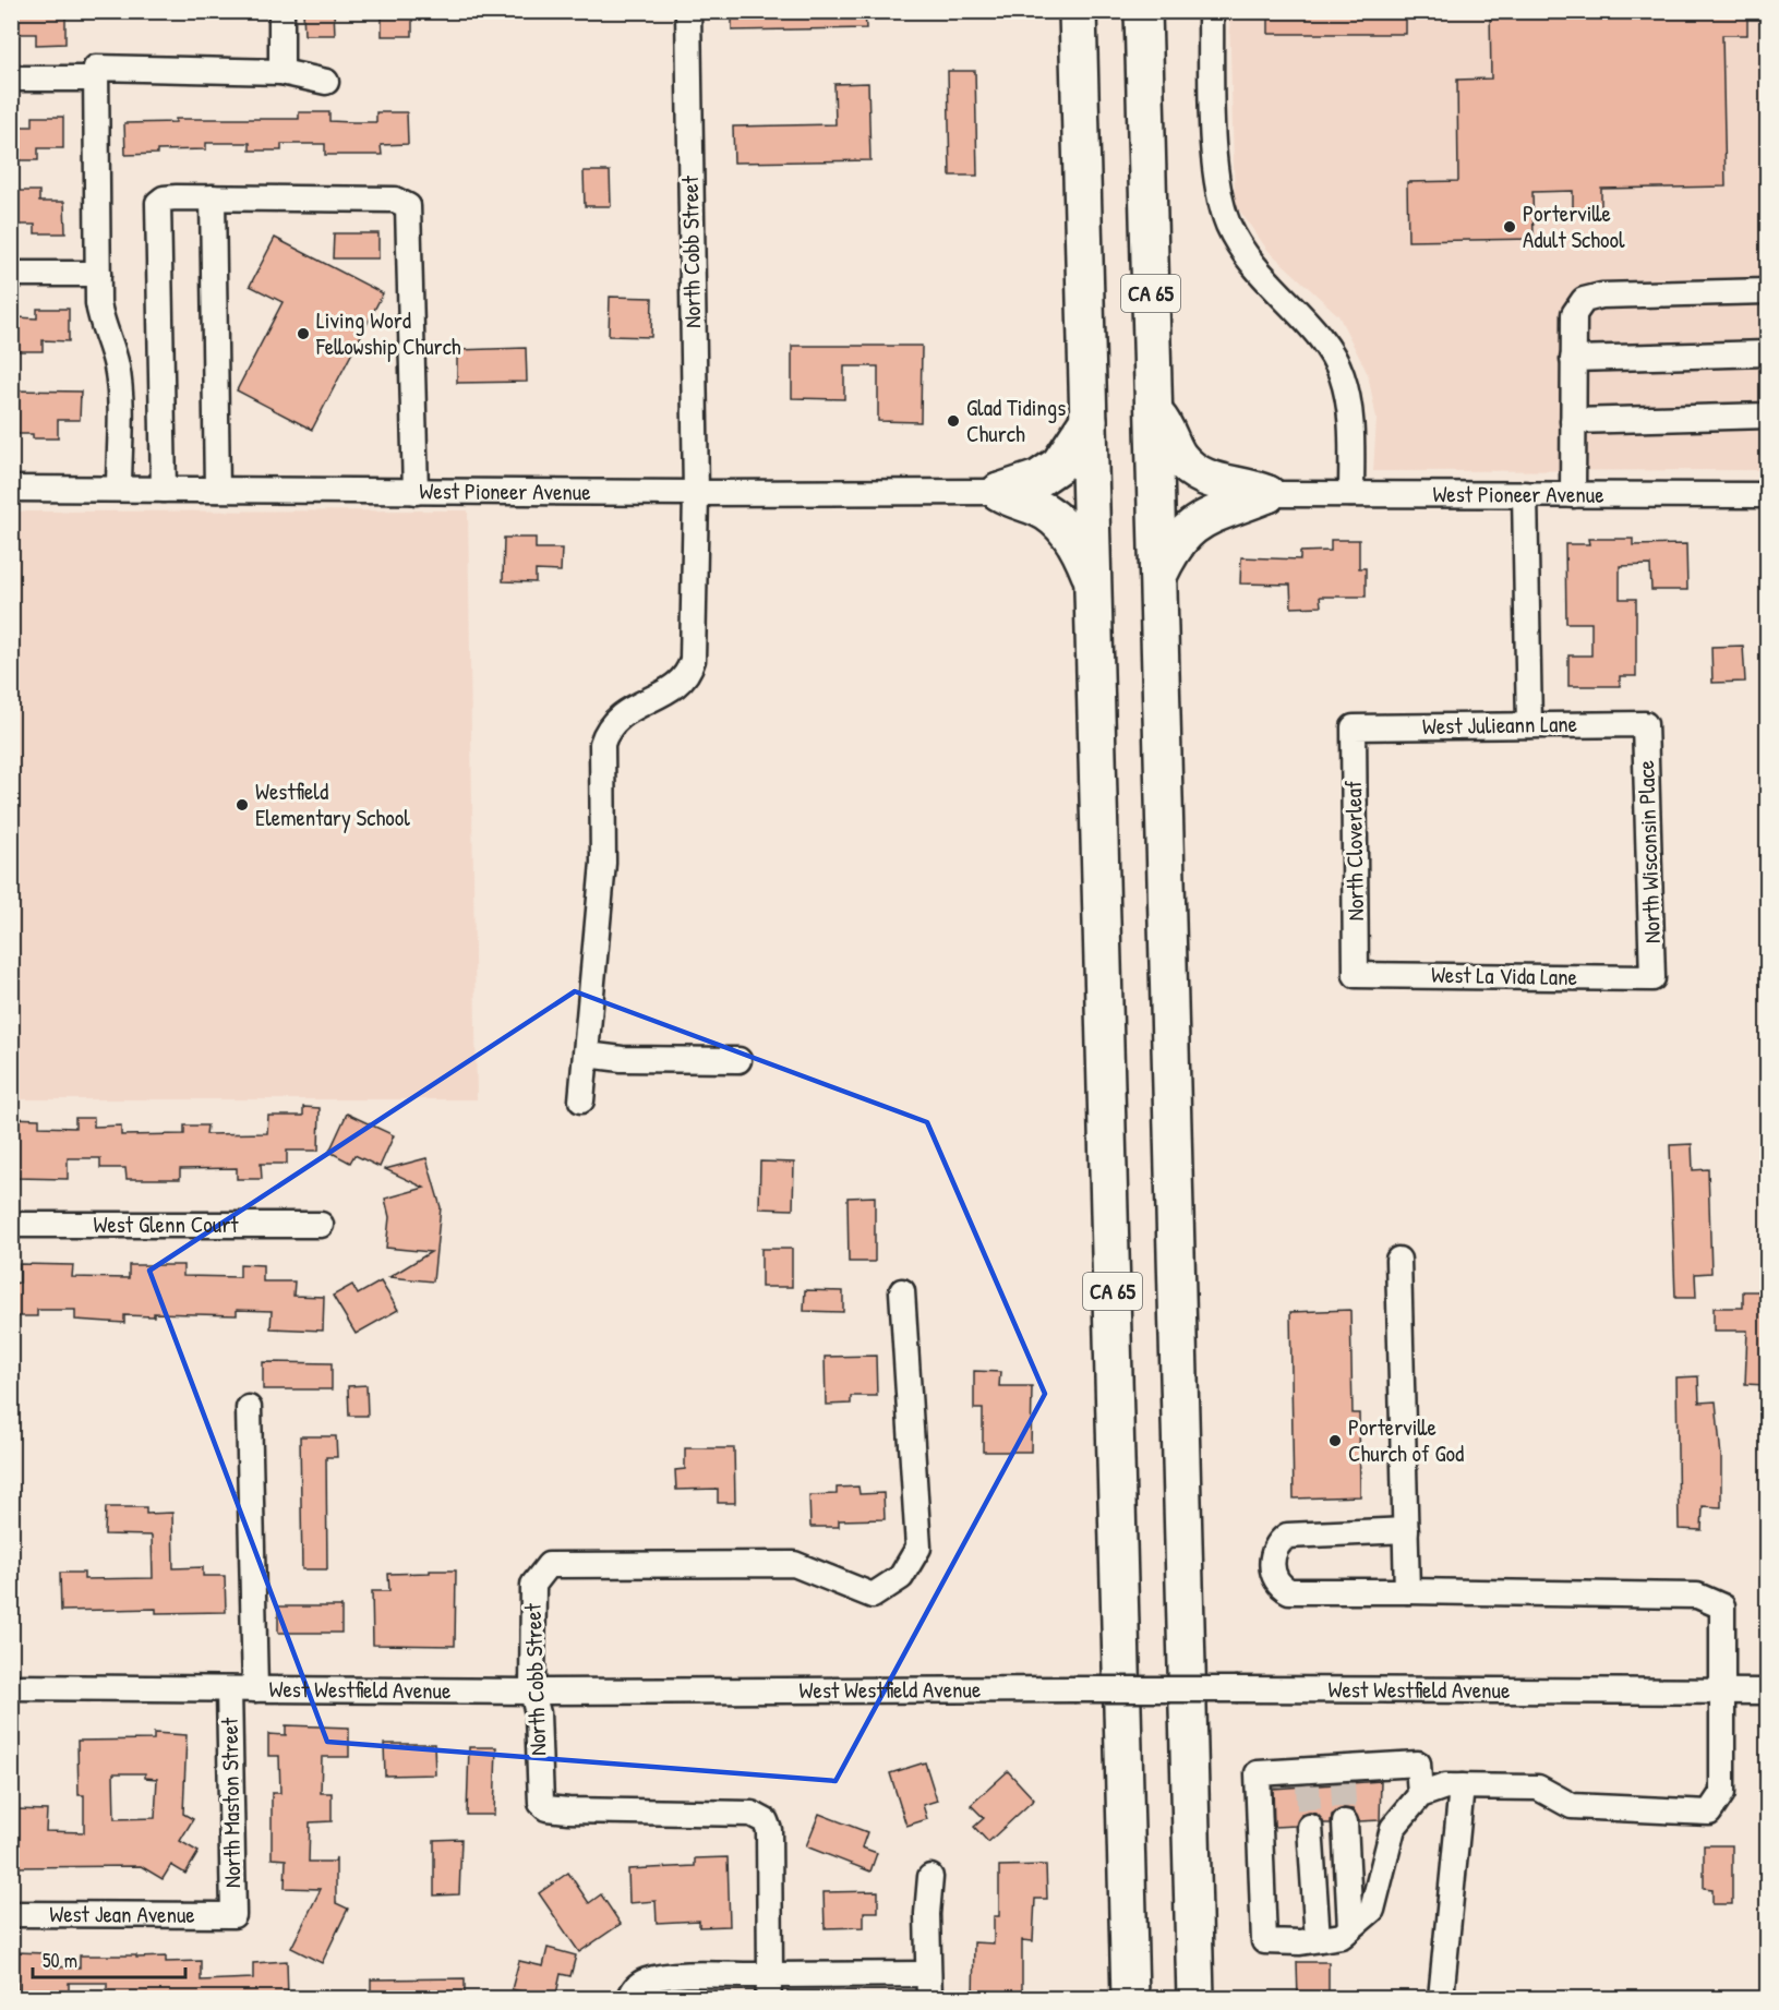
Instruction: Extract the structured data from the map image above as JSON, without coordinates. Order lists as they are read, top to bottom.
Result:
{
  "streets": {
    "highway": ["CA 65"],
    "street": [
      "North Cobb Street",
      "West Pioneer Avenue",
      "West Julieann Lane",
      "North Cloverleaf",
      "North Wisconsin Place",
      "West La Vida Lane",
      "West Glenn Court",
      "West Westfield Avenue",
      "North Maston Street",
      "West Jean Avenue"
    ]
  },
  "crossings": [
    ["North Cobb Street", "West Pioneer Avenue"],
    ["North Cobb Street", "West Westfield Avenue"],
    ["West Julieann Lane", "North Cloverleaf"],
    ["West Julieann Lane", "North Wisconsin Place"],
    ["North Cloverleaf", "West La Vida Lane"],
    ["North Wisconsin Place", "West La Vida Lane"],
    ["West Westfield Avenue", "North Maston Street"],
    ["North Maston Street", "West Jean Avenue"]
  ],
  "places": [
    "Porterville Adult School",
    "Living Word Fellowship Church",
    "Glad Tidings Church",
    "Westfield Elementary School",
    "Porterville Church of God"
  ],
  "scale_bar": "50 m"
}
